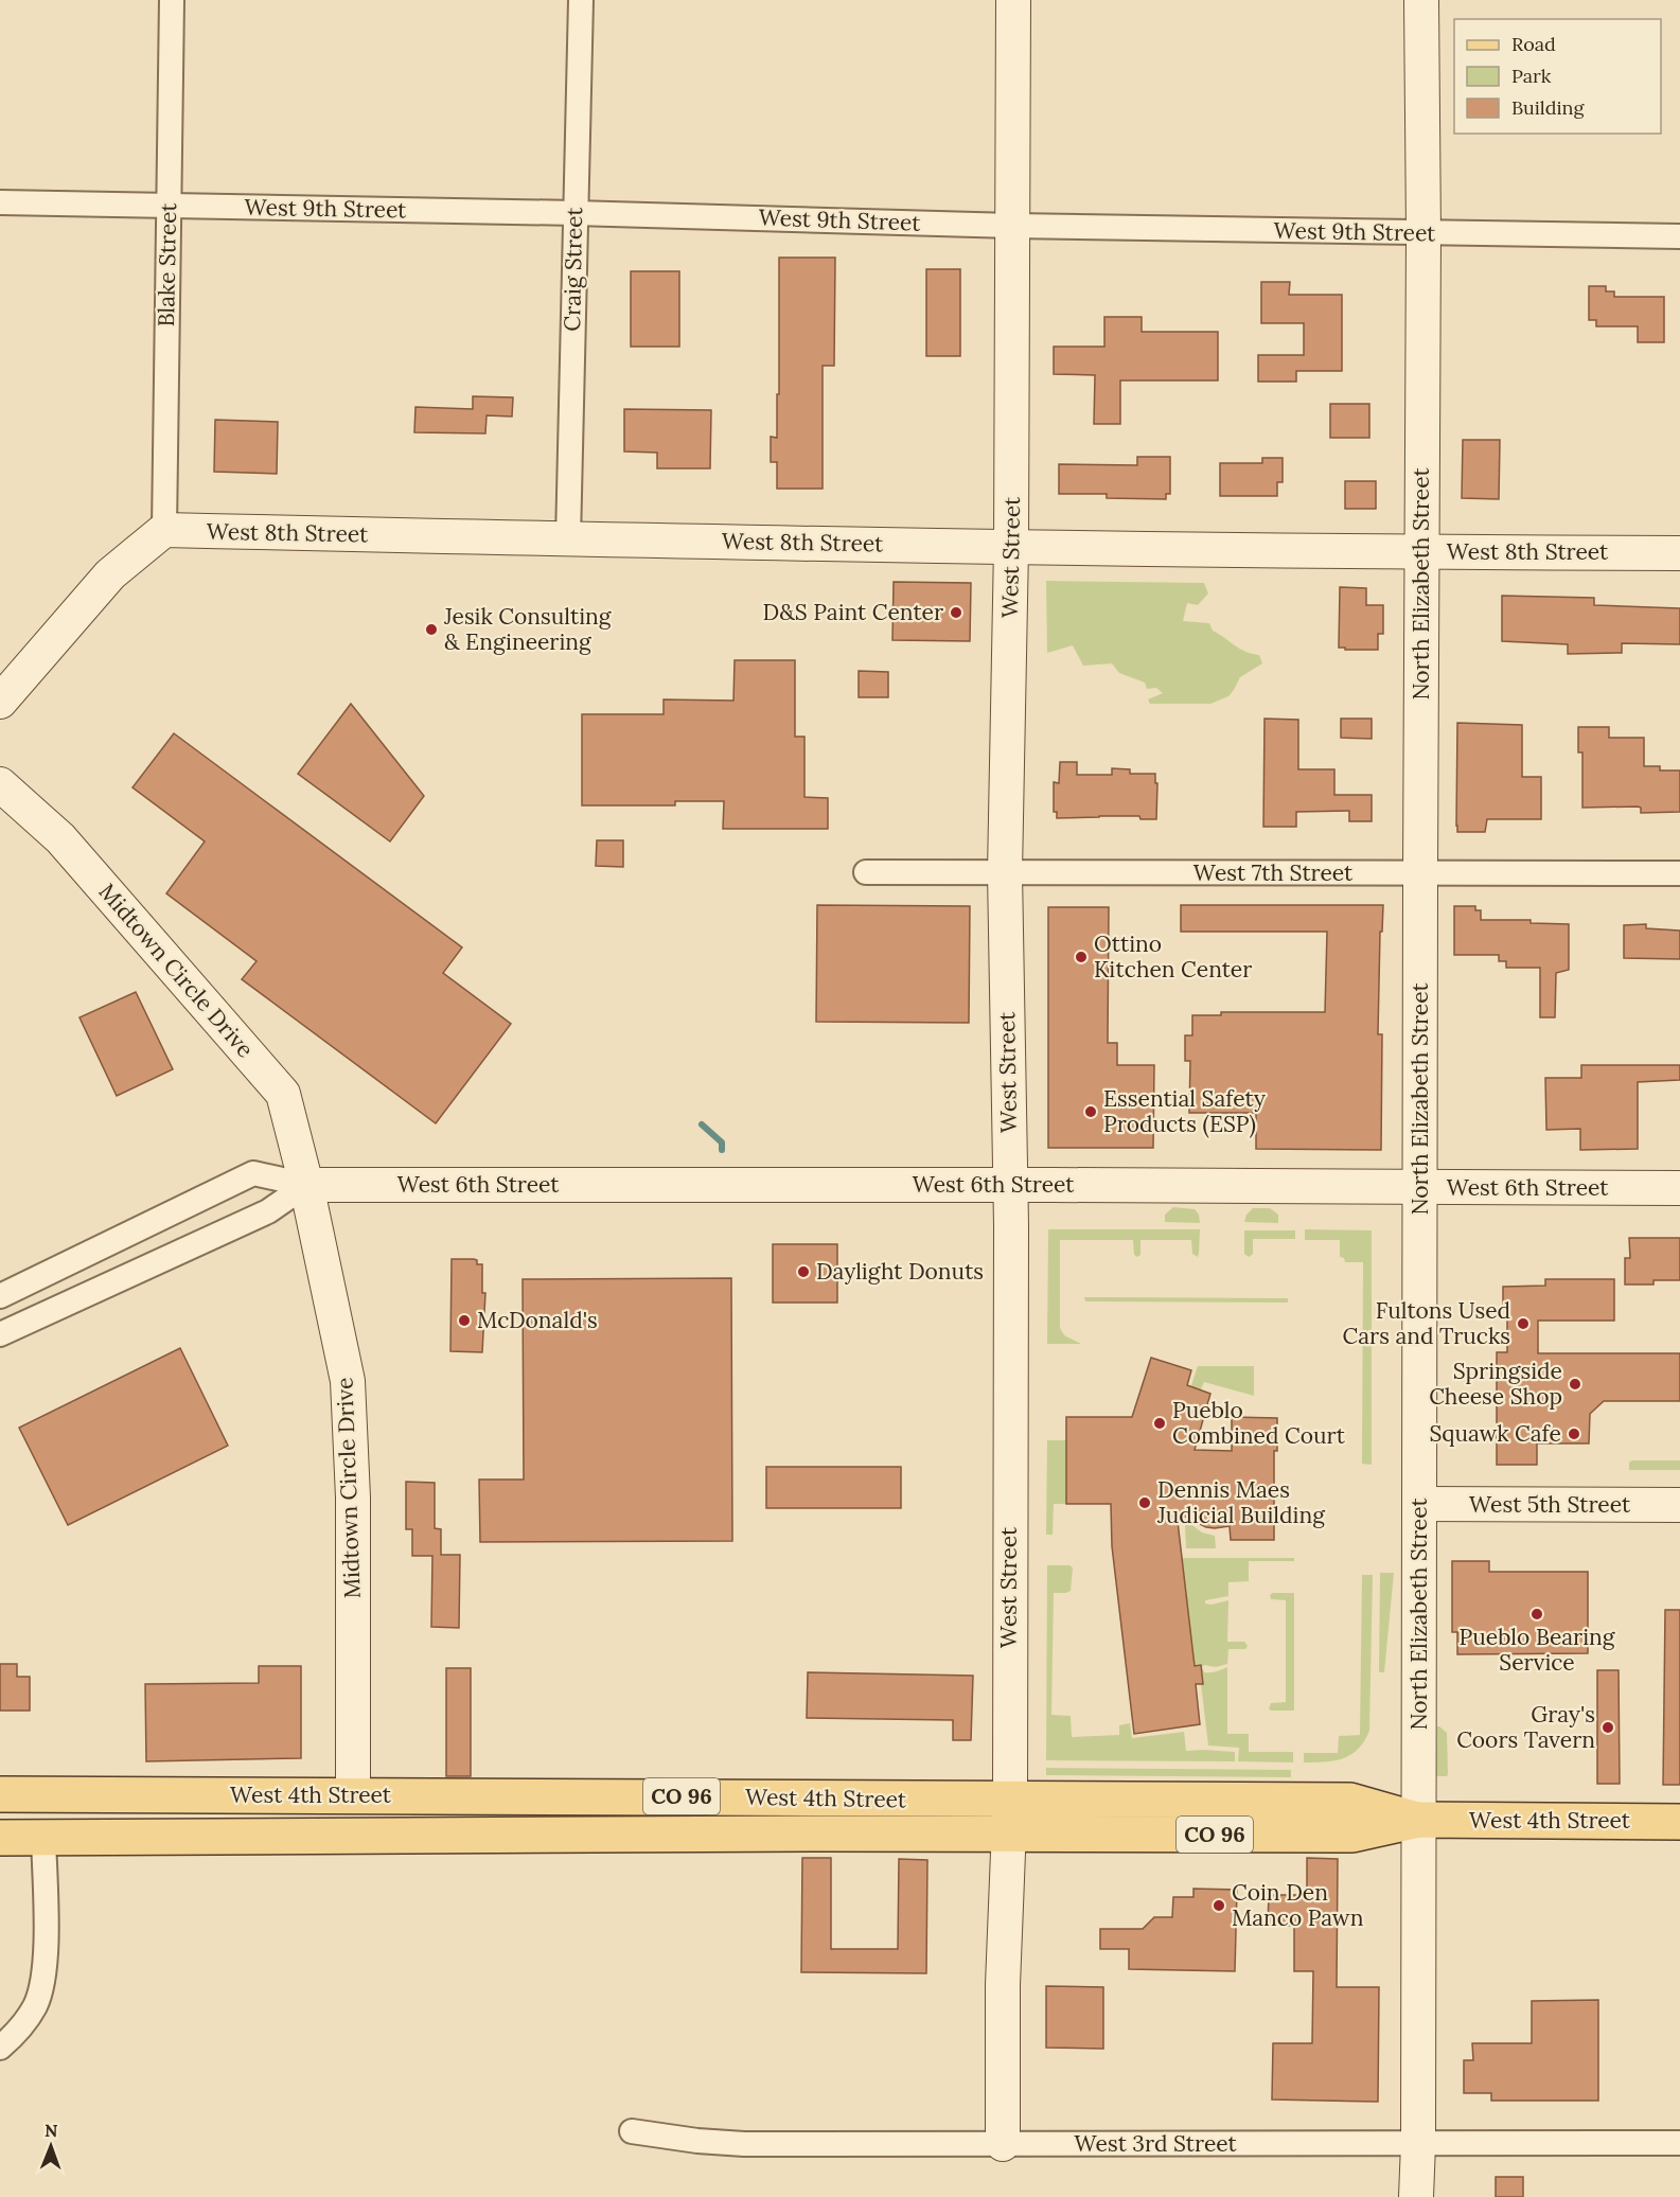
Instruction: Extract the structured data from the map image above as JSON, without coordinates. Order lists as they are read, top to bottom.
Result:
{
  "streets": {
    "main road": ["West 4th Street", "CO 96"],
    "street": [
      "West 9th Street",
      "Blake Street",
      "Craig Street",
      "West 8th Street",
      "West Street",
      "North Elizabeth Street",
      "West 7th Street",
      "Midtown Circle Drive",
      "West 6th Street",
      "West 5th Street",
      "West 3rd Street"
    ]
  },
  "crossings": [
    ["West 9th Street", "Blake Street"],
    ["West 9th Street", "Craig Street"],
    ["West 9th Street", "West Street"],
    ["West 9th Street", "North Elizabeth Street"],
    ["Blake Street", "West 8th Street"],
    ["Craig Street", "West 8th Street"],
    ["West 8th Street", "West Street"],
    ["West 8th Street", "North Elizabeth Street"],
    ["West Street", "West 7th Street"],
    ["West Street", "West 6th Street"],
    ["West Street", "West 4th Street"],
    ["West Street", "West 3rd Street"],
    ["North Elizabeth Street", "West 7th Street"],
    ["North Elizabeth Street", "West 6th Street"],
    ["North Elizabeth Street", "West 5th Street"],
    ["North Elizabeth Street", "West 4th Street"],
    ["North Elizabeth Street", "West 3rd Street"],
    ["Midtown Circle Drive", "West 6th Street"],
    ["Midtown Circle Drive", "West 4th Street"]
  ],
  "places": [
    "D&S Paint Center",
    "Jesik Consulting & Engineering",
    "Ottino Kitchen Center",
    "Essential Safety Products (ESP)",
    "Daylight Donuts",
    "McDonald's",
    "Fultons Used Cars and Trucks",
    "Springside Cheese Shop",
    "Pueblo Combined Court",
    "Squawk Cafe",
    "Dennis Maes Judicial Building",
    "Pueblo Bearing Service",
    "Gray's Coors Tavern",
    "Coin Den Manco Pawn"
  ],
  "legend": ["Road", "Park", "Building"],
  "north": "top"
}
